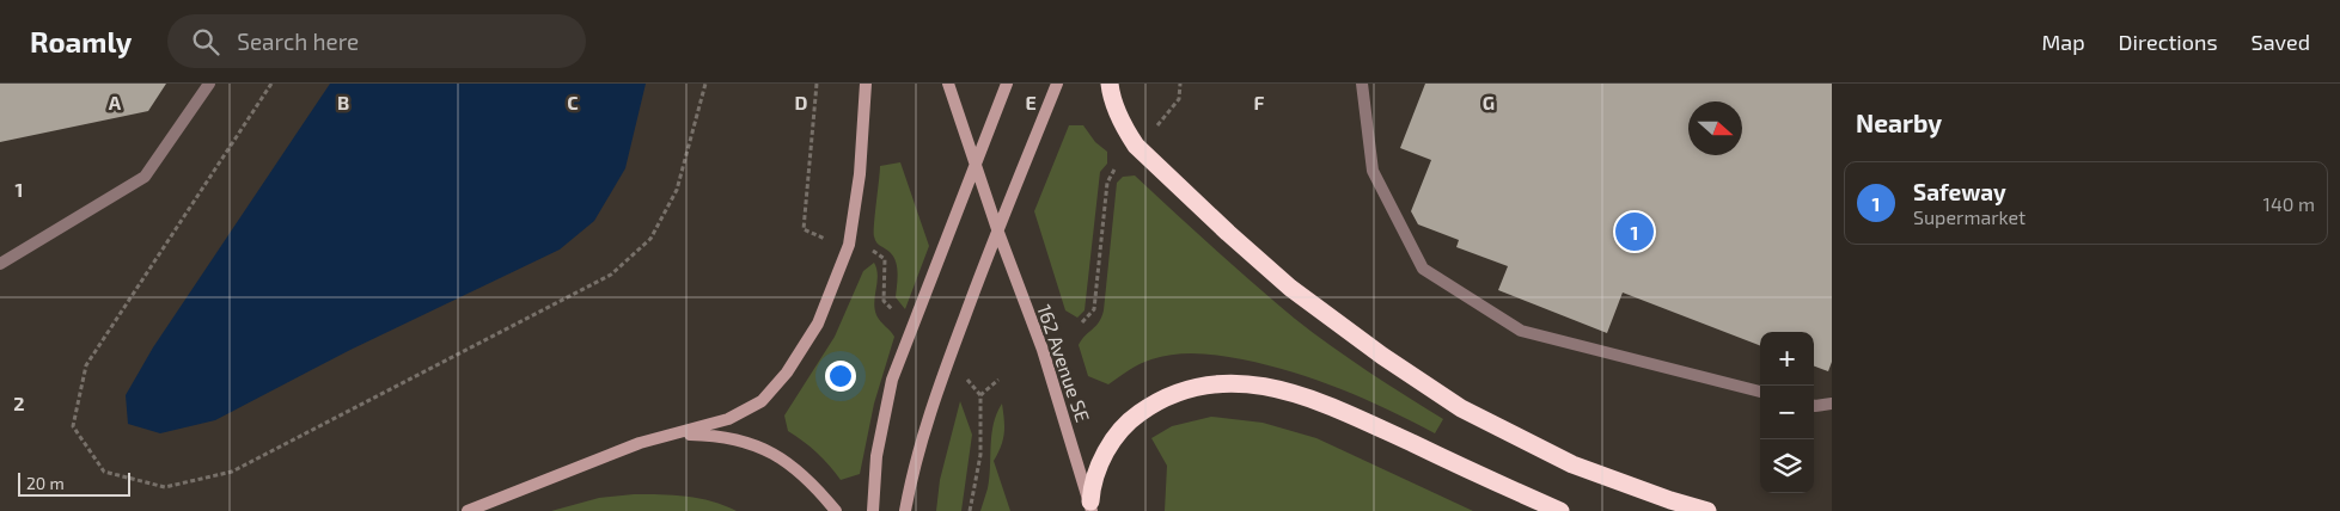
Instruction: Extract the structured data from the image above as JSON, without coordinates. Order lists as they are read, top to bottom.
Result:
{
  "streets": {
    "main road": ["162 Avenue SE"]
  },
  "scale_bar": "20 m",
  "north": "right",
  "page": {
    "header": "Roamly",
    "search": "Search here",
    "nav": ["Map", "Directions", "Saved"],
    "heading": "Nearby",
    "list": [
      {
        "mark": "1",
        "name": "Safeway",
        "note": "Supermarket",
        "value": "140 m"
      }
    ],
    "pins": "1",
    "map_buttons": ["+", "−"],
    "scale": "20 m"
  },
  "grid": {
    "columns": [
      "A",
      "B",
      "C",
      "D",
      "E",
      "F",
      "G"
    ],
    "rows": ["1", "2"]
  }
}
